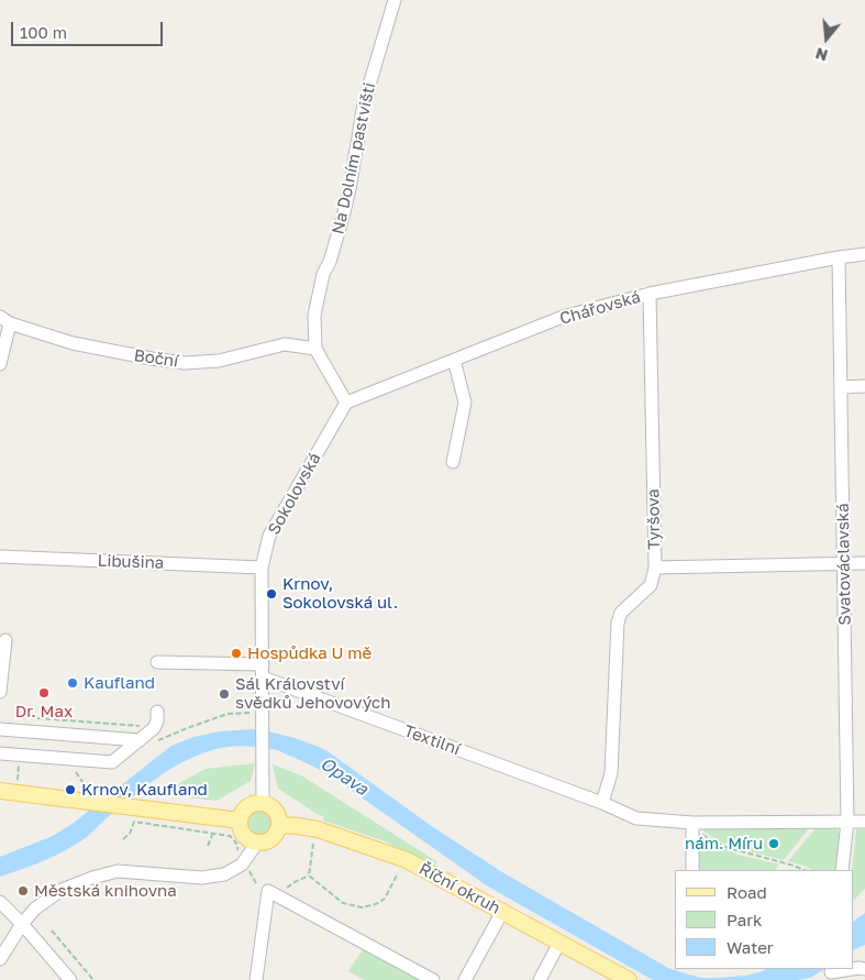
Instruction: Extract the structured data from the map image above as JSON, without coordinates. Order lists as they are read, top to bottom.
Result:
{
  "streets": {
    "main road": ["Říční okruh"],
    "street": [
      "Na Dolním pastvišti",
      "Chářovská",
      "Boční",
      "Sokolovská",
      "Tyršova",
      "Libušina",
      "Svatováclavská",
      "Textilní"
    ]
  },
  "crossings": [
    ["Na Dolním pastvišti", "Boční"],
    ["Chářovská", "Sokolovská"],
    ["Chářovská", "Tyršova"],
    ["Chářovská", "Svatováclavská"],
    ["Sokolovská", "Libušina"],
    ["Sokolovská", "Textilní"],
    ["Sokolovská", "Říční okruh"],
    ["Tyršova", "Svatováclavská"]
  ],
  "water": ["Opava"],
  "places": [
    "Krnov, Sokolovská ul.",
    "Hospůdka U mě",
    "Kaufland",
    "Dr. Max",
    "Sál Království svědků Jehovových",
    "Krnov, Kaufland",
    "nám. Míru",
    "Městská knihovna"
  ],
  "legend": ["Road", "Park", "Water"],
  "scale_bar": "100 m",
  "north": "bottom"
}
